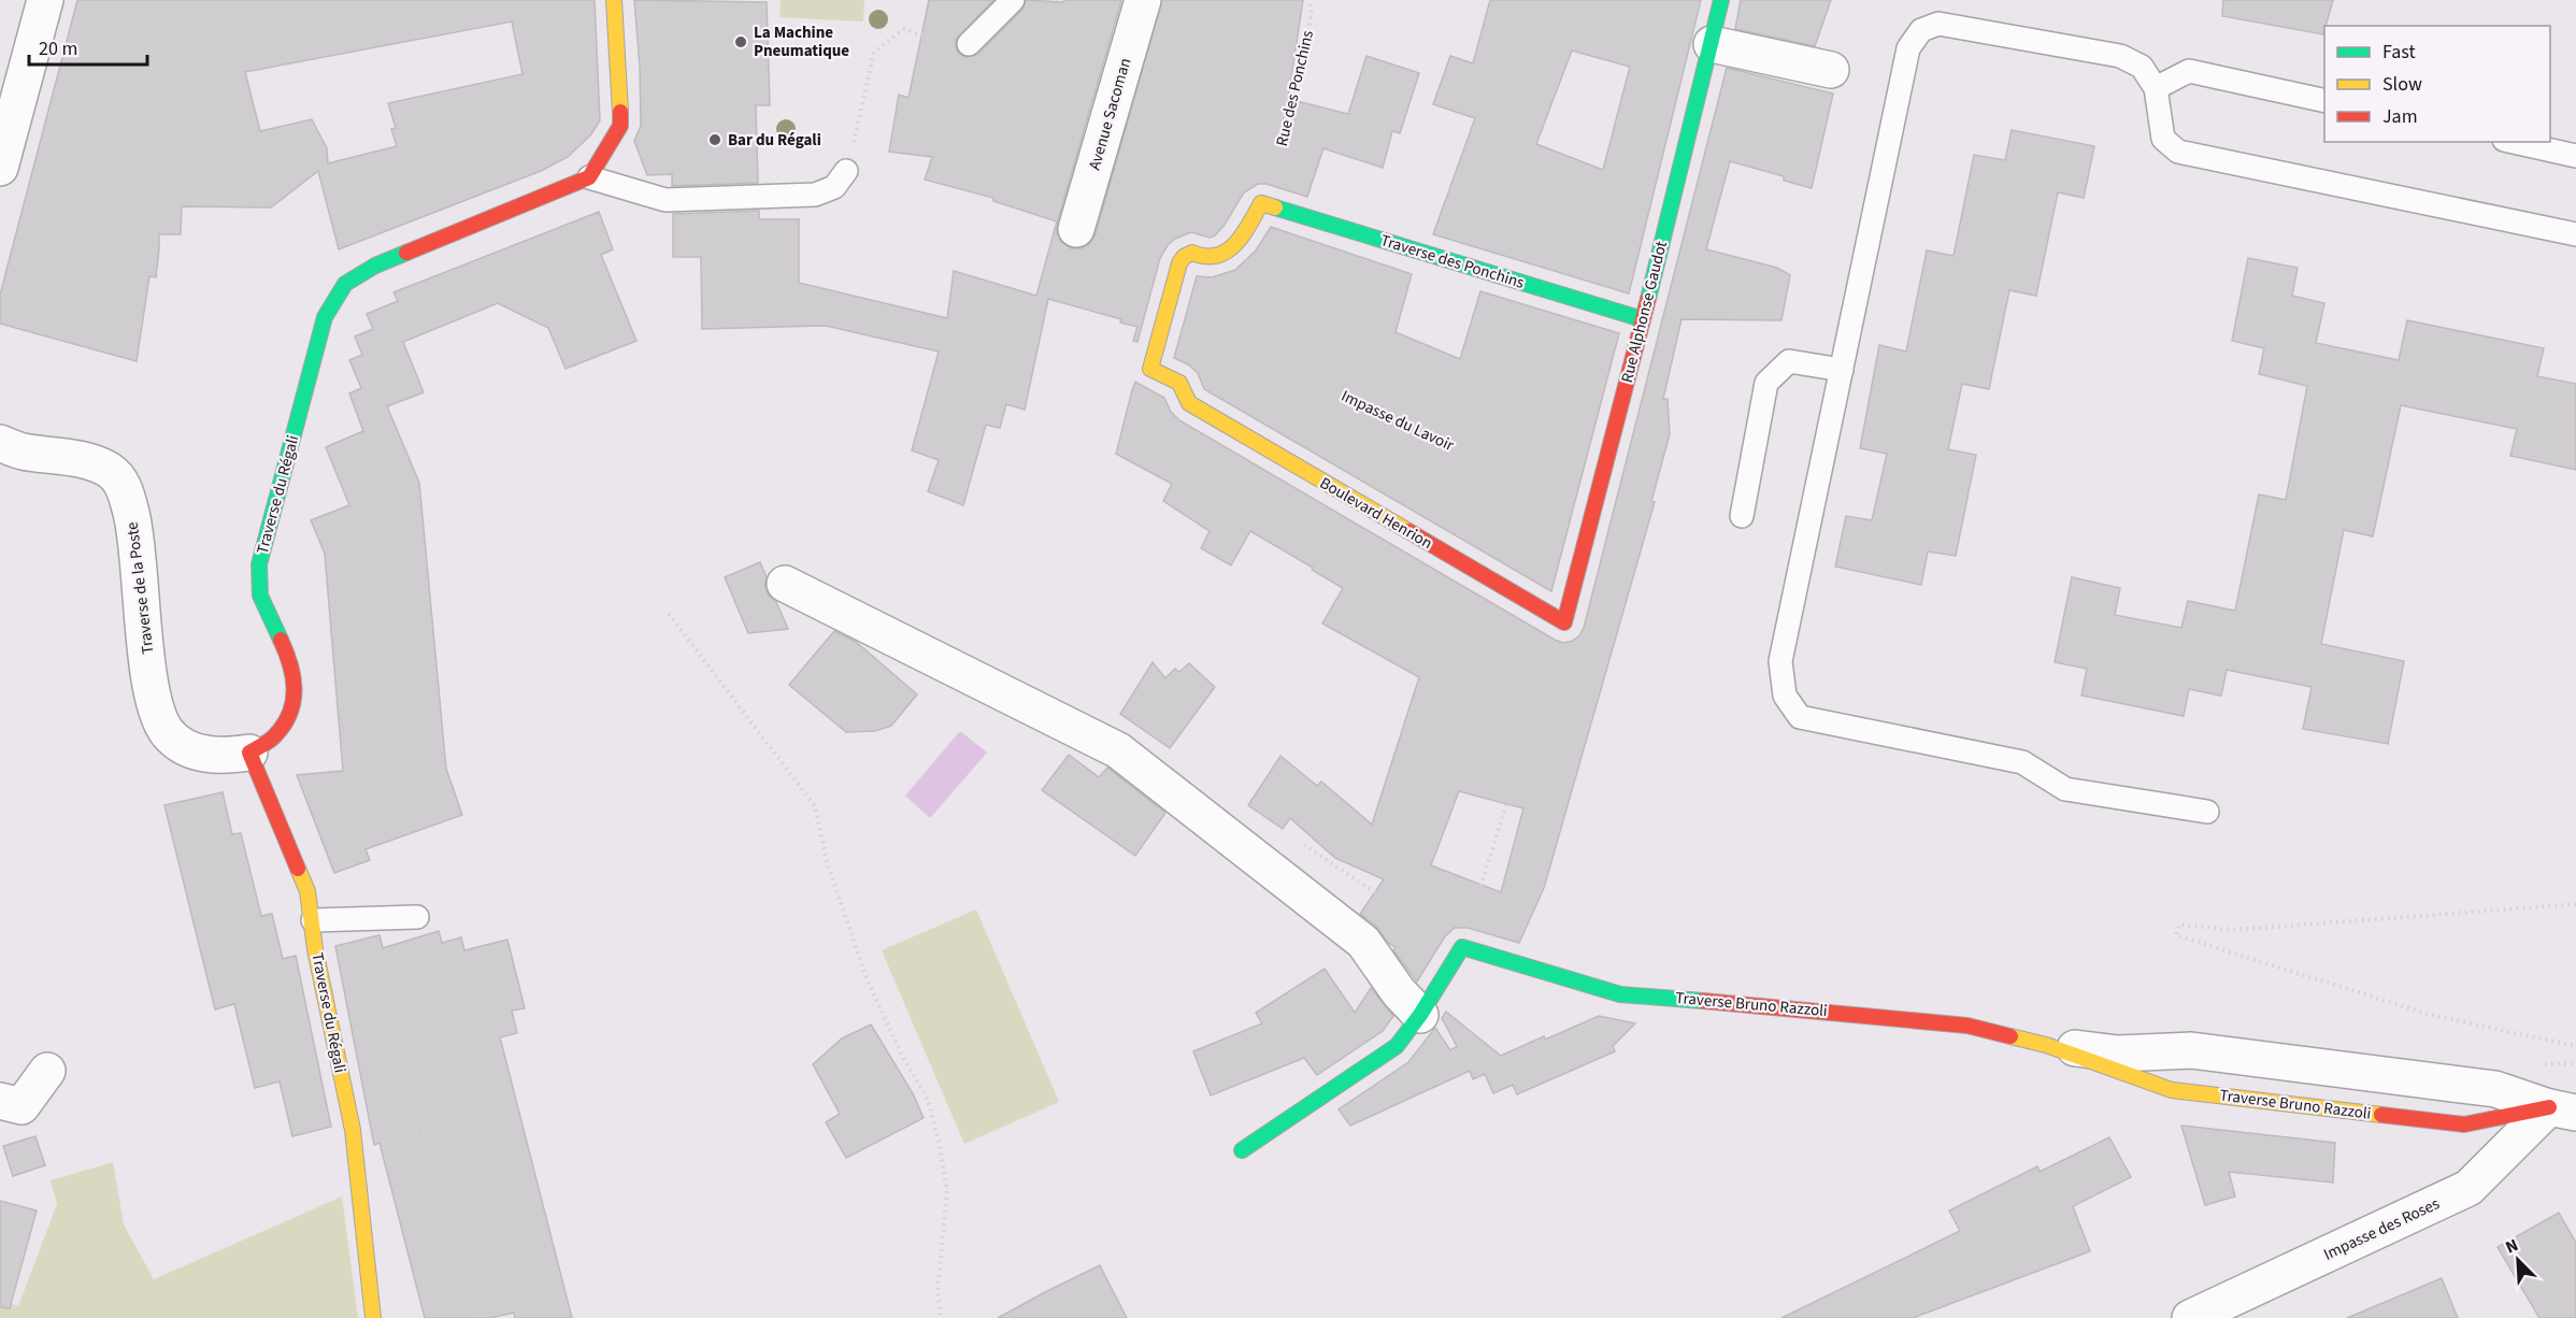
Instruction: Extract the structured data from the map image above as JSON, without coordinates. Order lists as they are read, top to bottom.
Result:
{
  "streets": {
    "street": [
      "Avenue Sacoman",
      "Traverse des Ponchins",
      "Rue Alphonse Gaudot",
      "Traverse du Régali",
      "Boulevard Henrion",
      "Traverse de la Poste",
      "Traverse Bruno Razzoli",
      "Impasse des Roses"
    ],
    "path": ["Rue des Ponchins", "Impasse du Lavoir"]
  },
  "crossings": [
    ["Traverse des Ponchins", "Rue Alphonse Gaudot"],
    ["Traverse des Ponchins", "Boulevard Henrion"],
    ["Rue Alphonse Gaudot", "Impasse du Lavoir"],
    ["Rue Alphonse Gaudot", "Boulevard Henrion"],
    ["Traverse du Régali", "Traverse de la Poste"],
    ["Traverse Bruno Razzoli", "Impasse des Roses"]
  ],
  "places": ["La Machine Pneumatique", "Bar du Régali"],
  "legend": ["Fast", "Slow", "Jam"],
  "scale_bar": "20 m",
  "north": "top left"
}
